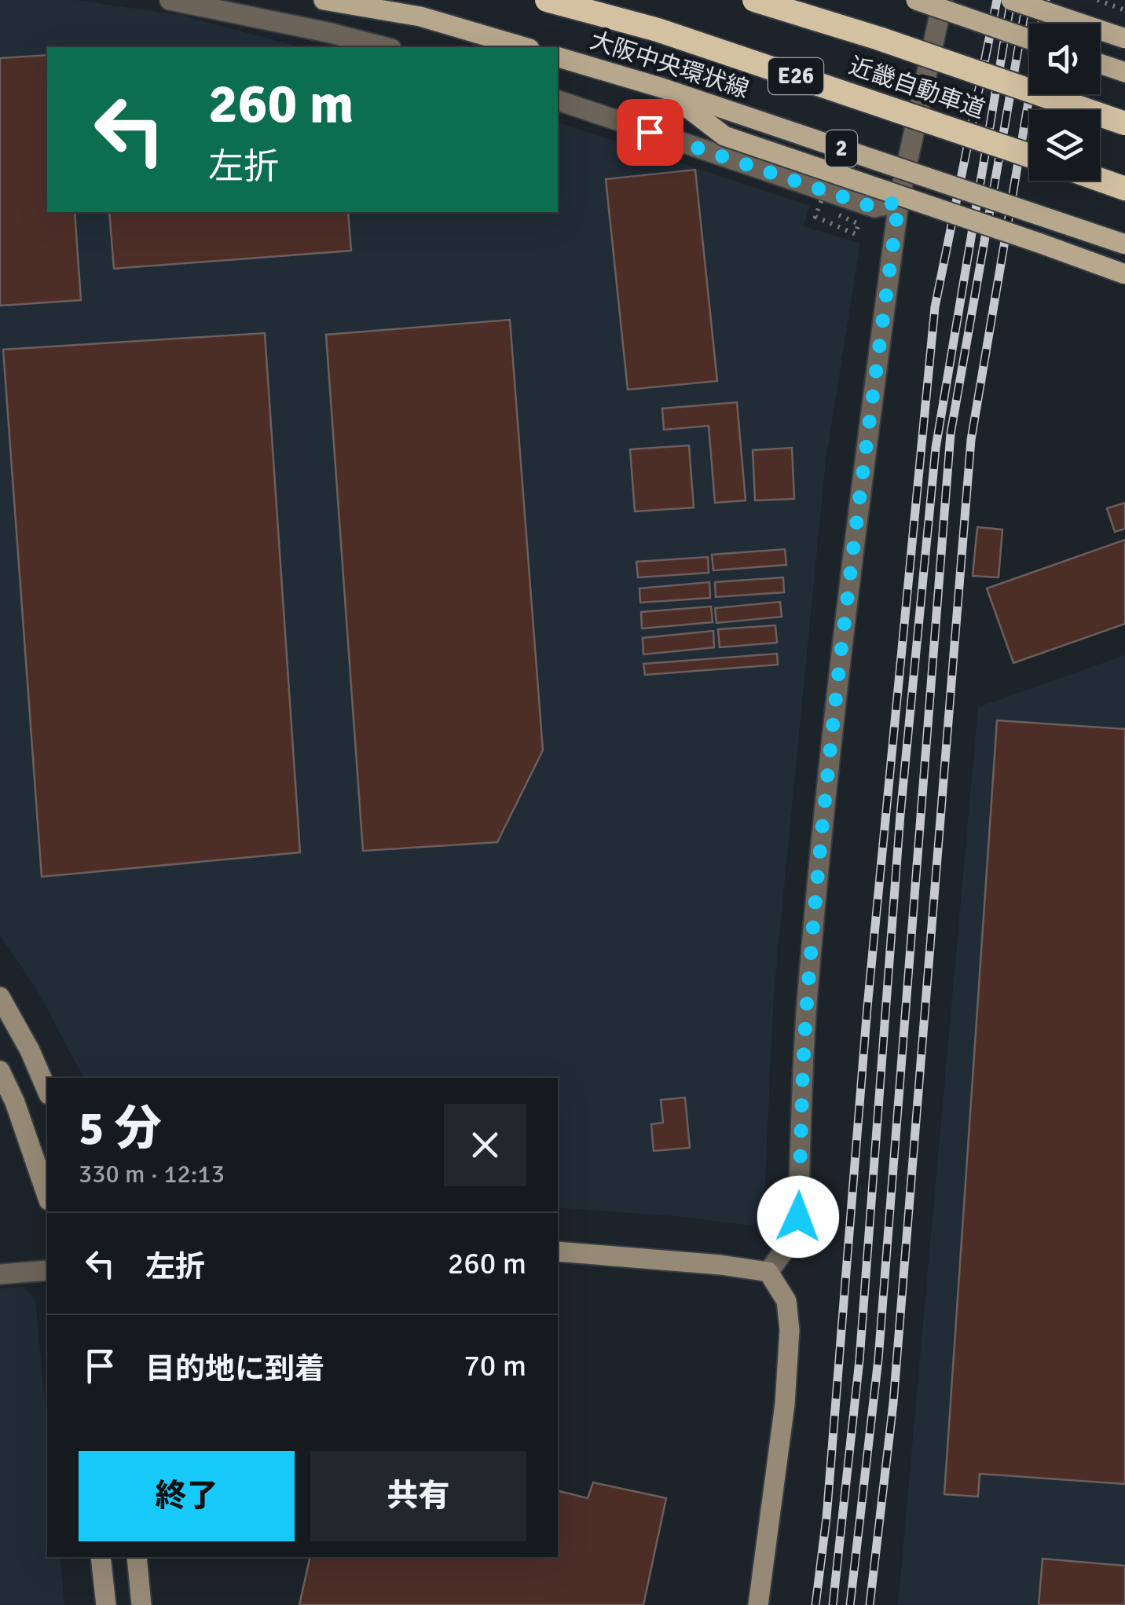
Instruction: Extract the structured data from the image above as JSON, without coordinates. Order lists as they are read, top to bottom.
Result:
{
  "streets": {
    "highway": ["E26", "近畿自動車道"],
    "main road": ["大阪中央環状線", "2"]
  },
  "crossings": [
    ["大阪中央環状線", "2"]
  ],
  "page": {
    "turn": ["260 m", "左折"],
    "heading": ["5 分", "330 m · 12:13"],
    "list": [
      {
        "name": "左折",
        "value": "260 m"
      },
      {
        "name": "目的地に到着",
        "value": "70 m"
      }
    ],
    "buttons": ["終了", "共有"]
  }
}
